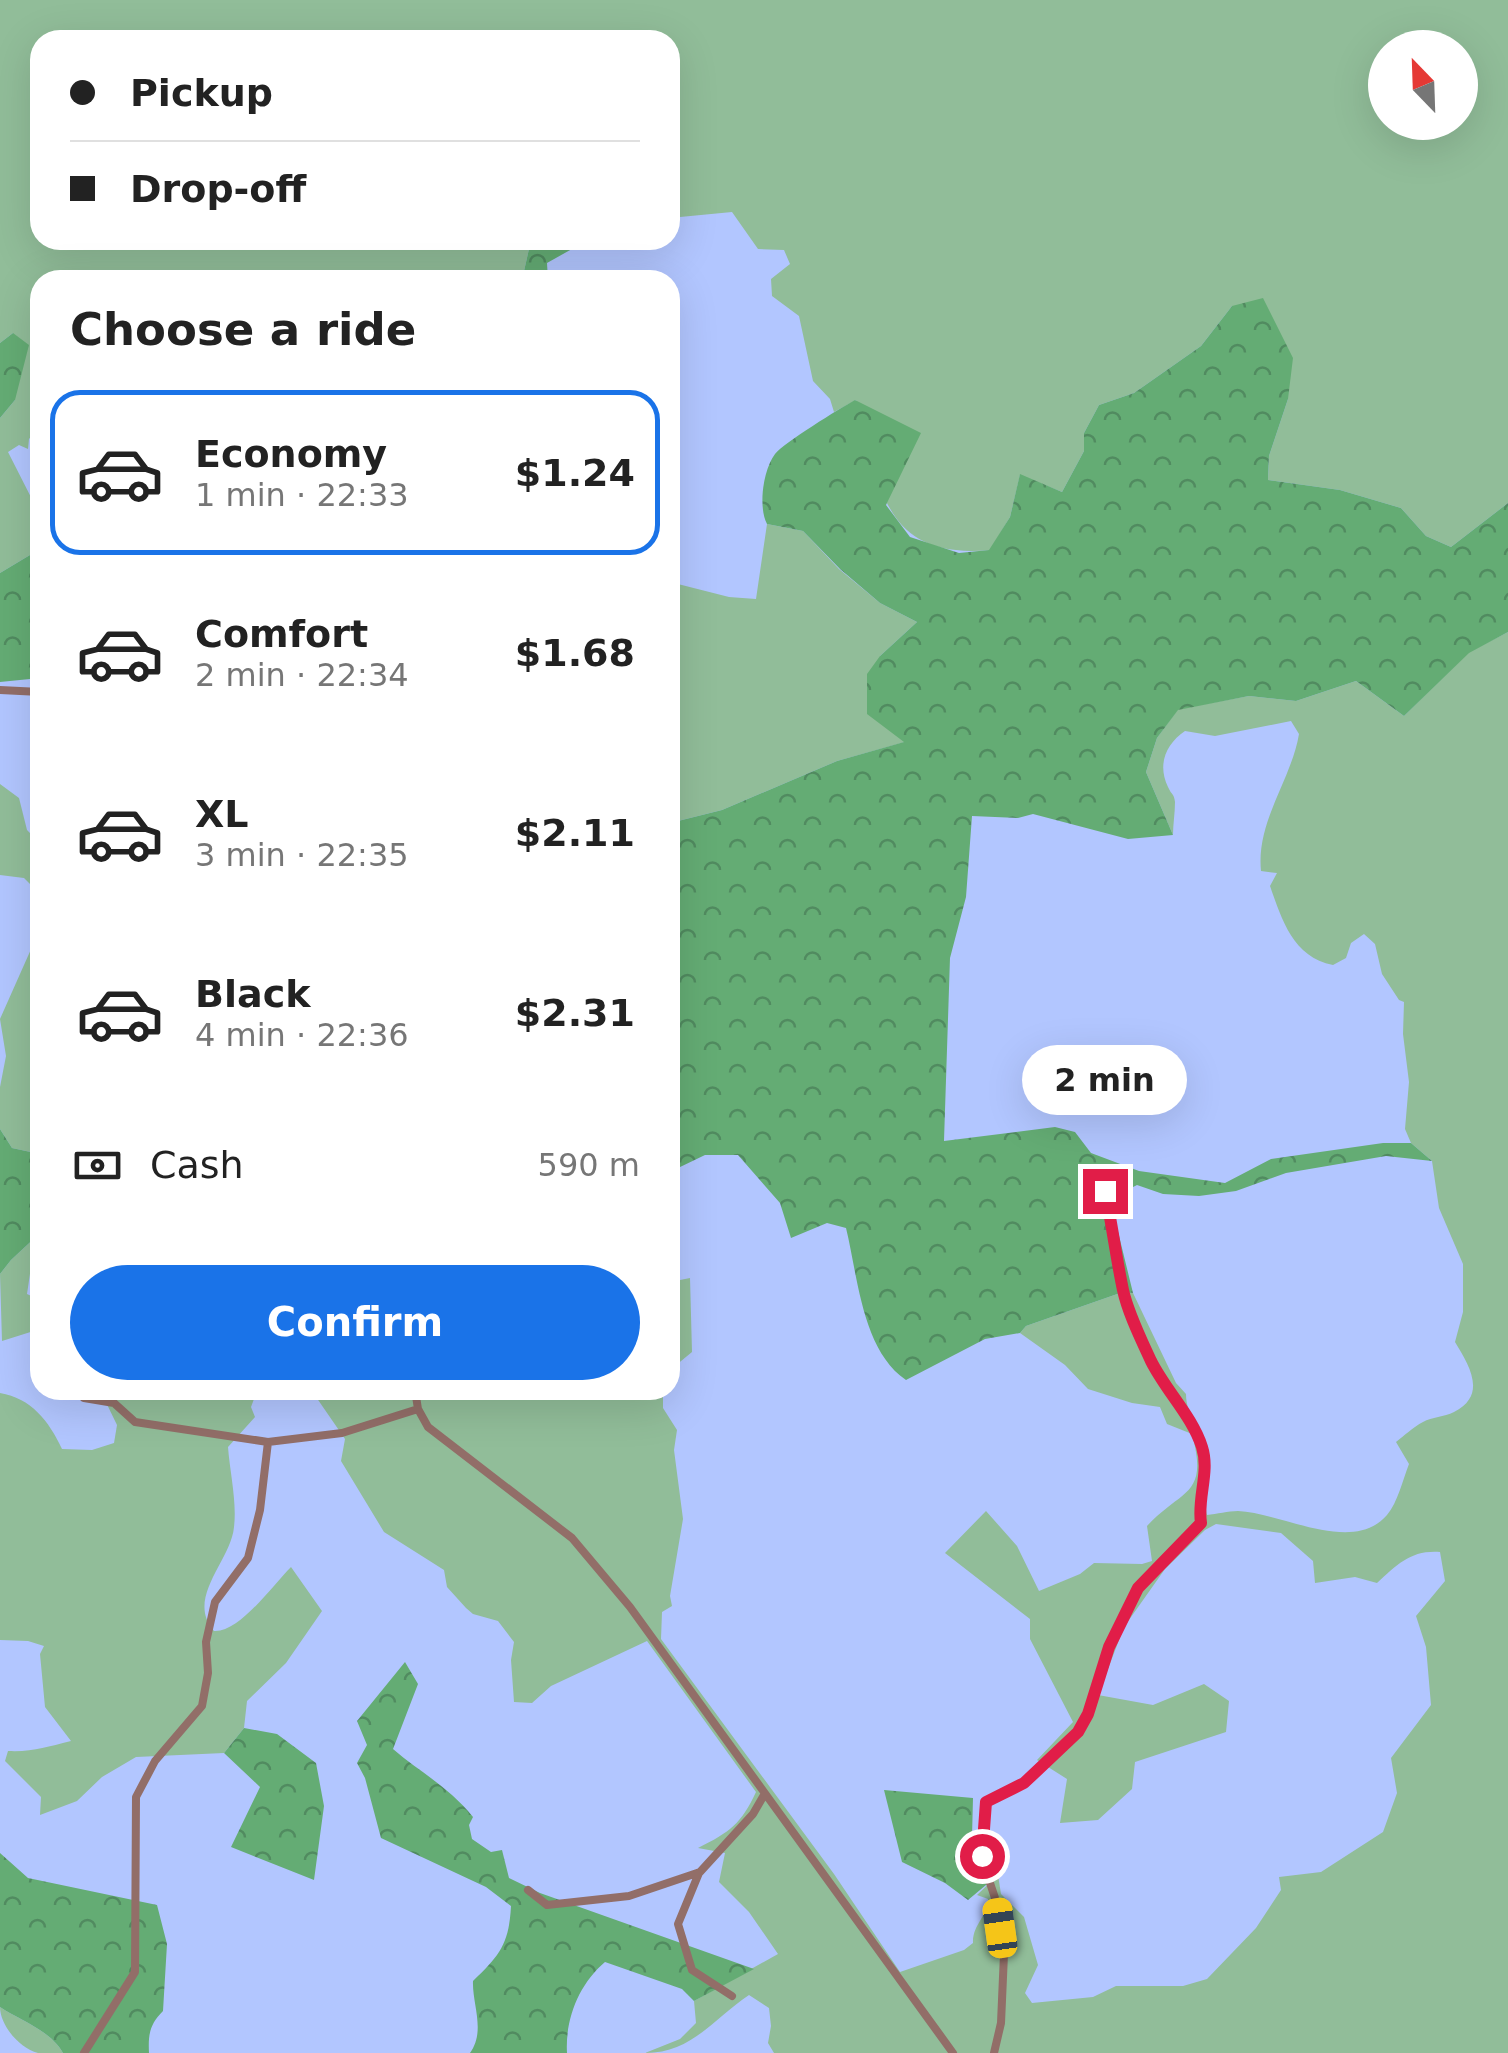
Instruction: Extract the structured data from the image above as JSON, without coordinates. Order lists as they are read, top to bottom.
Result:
{
  "north": "top left",
  "page": {
    "banner": ["Pickup", "Drop-off"],
    "heading": "Choose a ride",
    "list": [
      {
        "name": "Economy",
        "note": "1 min · 22:33",
        "value": "$1.24"
      },
      {
        "name": "Comfort",
        "note": "2 min · 22:34",
        "value": "$1.68"
      },
      {
        "name": "XL",
        "note": "3 min · 22:35",
        "value": "$2.11"
      },
      {
        "name": "Black",
        "note": "4 min · 22:36",
        "value": "$2.31"
      }
    ],
    "bubble": "2 min",
    "pay": ["Cash", "590 m"],
    "buttons": "Confirm"
  }
}
